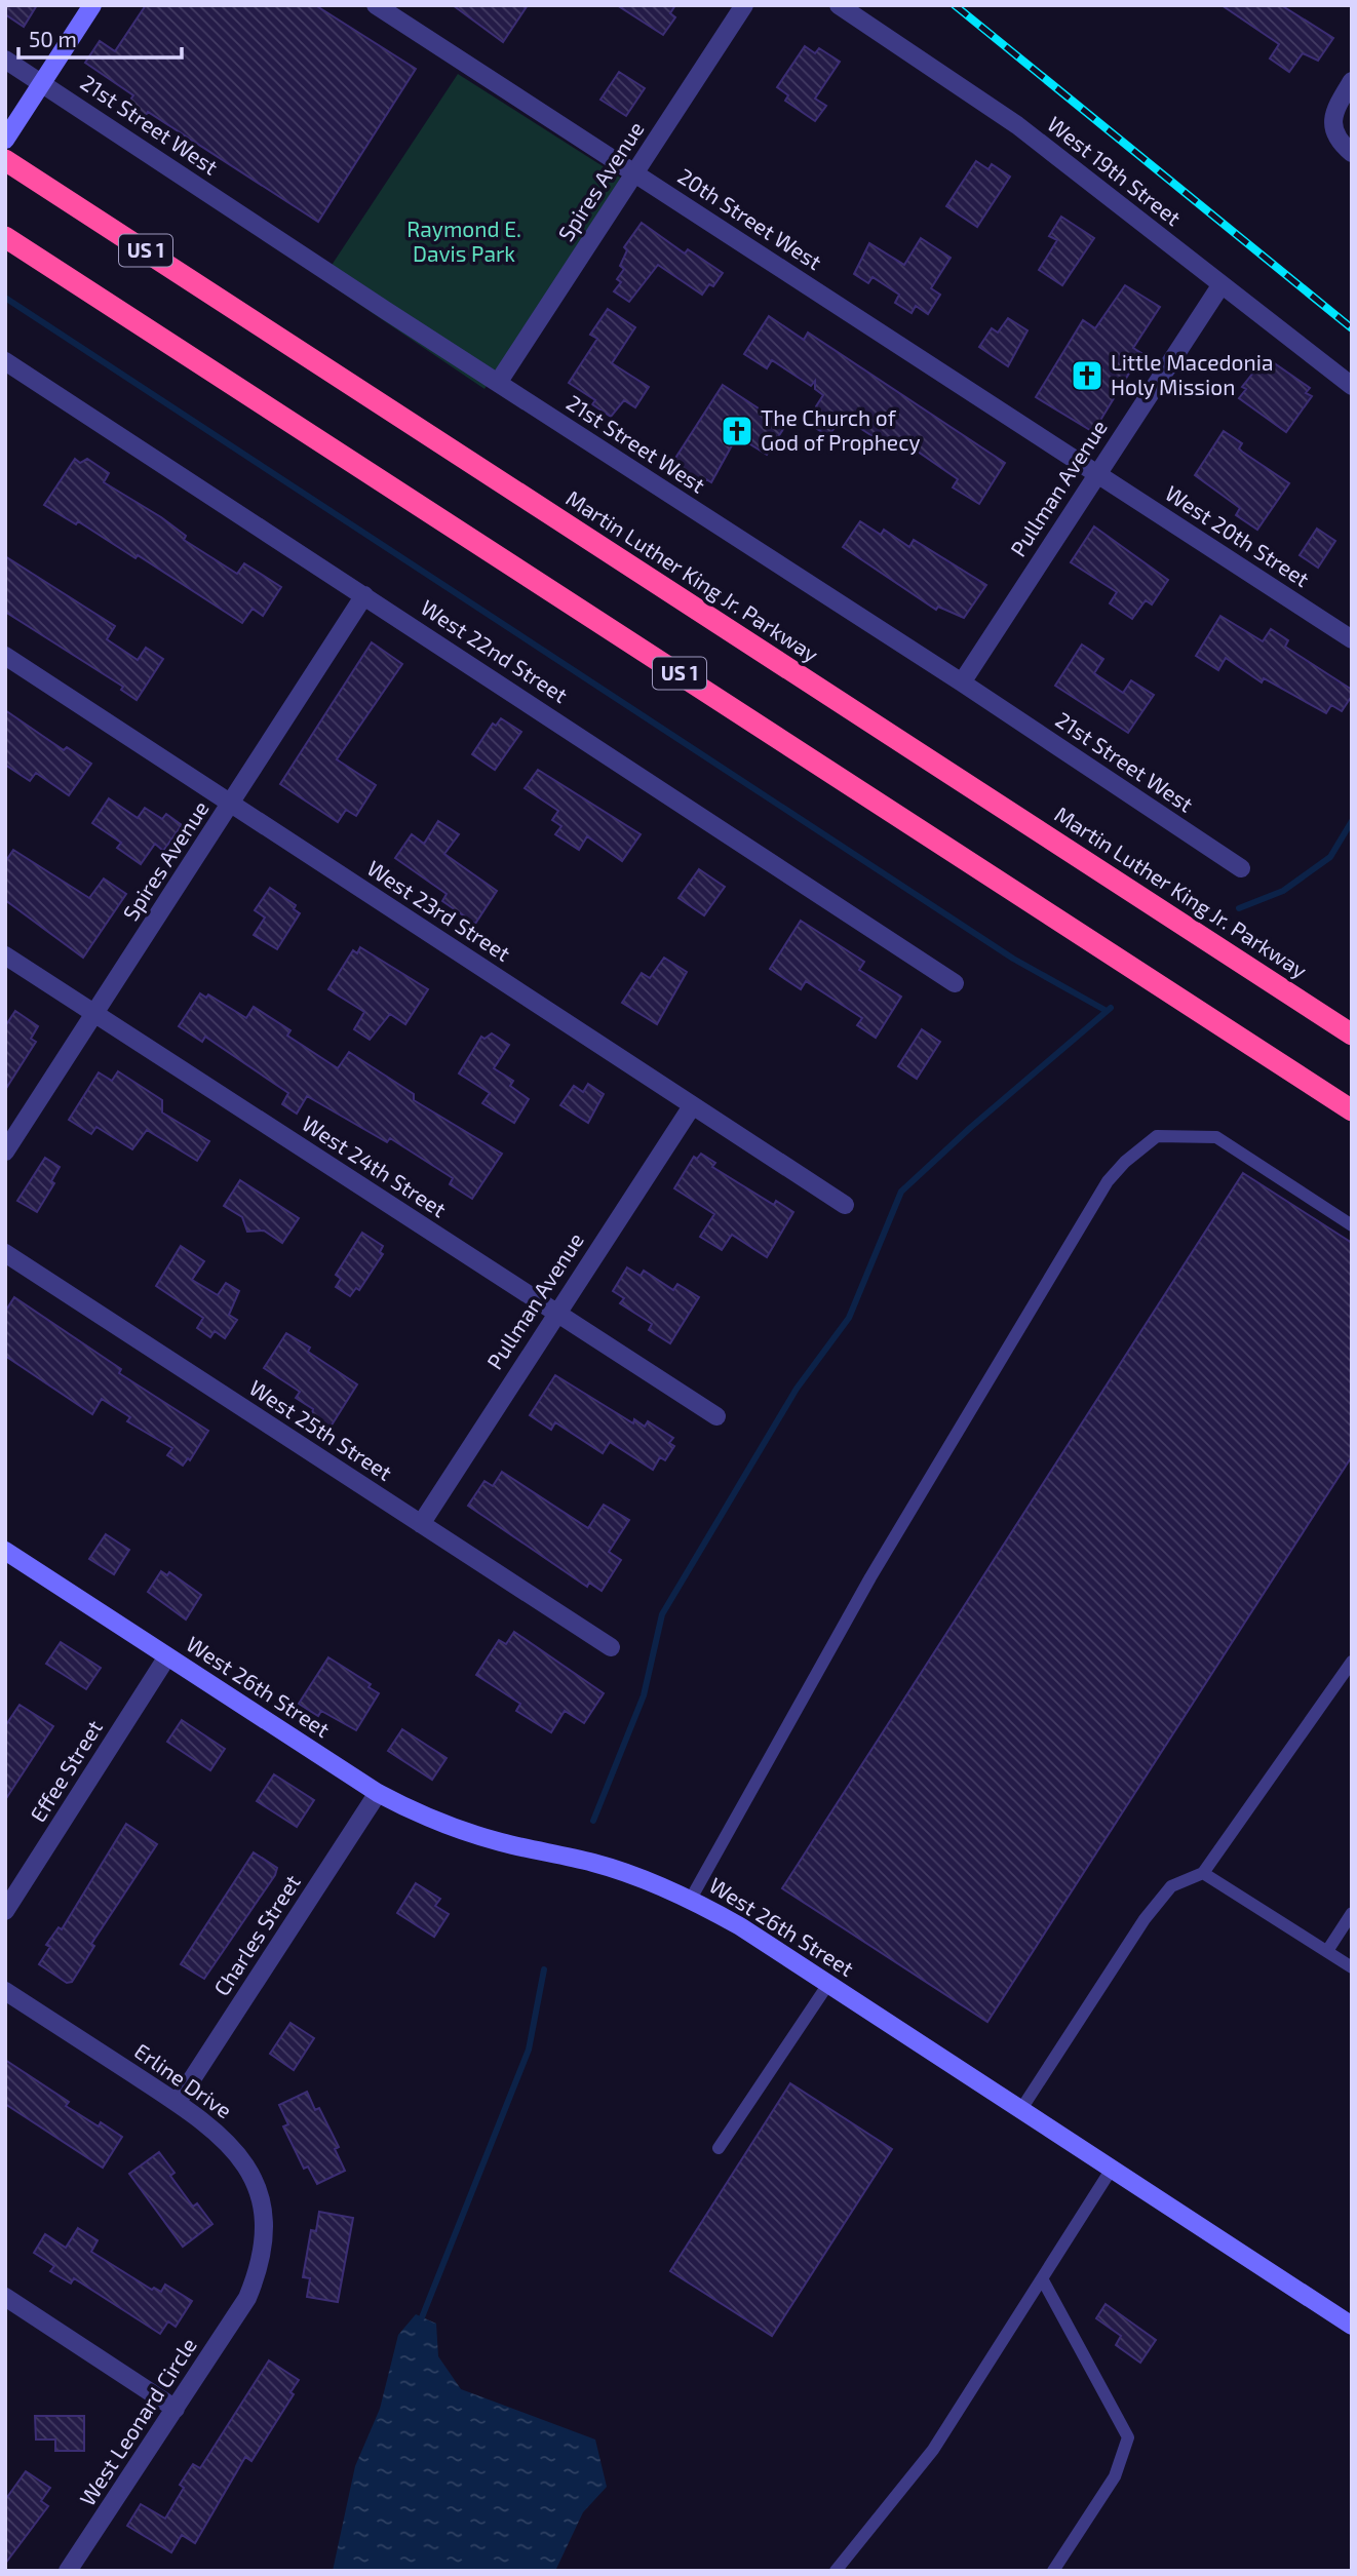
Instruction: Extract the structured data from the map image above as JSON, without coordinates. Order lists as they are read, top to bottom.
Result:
{
  "streets": {
    "highway": ["US 1", "Martin Luther King Jr. Parkway"],
    "main road": ["West 26th Street"],
    "street": [
      "21st Street West",
      "West 19th Street",
      "Spires Avenue",
      "20th Street West",
      "Pullman Avenue",
      "West 20th Street",
      "West 22nd Street",
      "West 23rd Street",
      "West 24th Street",
      "West 25th Street",
      "Effee Street",
      "Charles Street",
      "Erline Drive",
      "West Leonard Circle"
    ]
  },
  "crossings": [
    ["21st Street West", "Spires Avenue"],
    ["21st Street West", "Pullman Avenue"],
    ["West 19th Street", "Pullman Avenue"],
    ["Spires Avenue", "20th Street West"],
    ["Spires Avenue", "West 22nd Street"],
    ["Spires Avenue", "West 23rd Street"],
    ["Spires Avenue", "West 24th Street"],
    ["20th Street West", "Pullman Avenue"],
    ["20th Street West", "West 20th Street"],
    ["Pullman Avenue", "West 20th Street"],
    ["Pullman Avenue", "West 23rd Street"],
    ["Pullman Avenue", "West 24th Street"],
    ["Pullman Avenue", "West 25th Street"],
    ["West 26th Street", "Effee Street"],
    ["West 26th Street", "Charles Street"],
    ["Charles Street", "Erline Drive"],
    ["Erline Drive", "West Leonard Circle"]
  ],
  "parks": ["Raymond E. Davis Park"],
  "places": {
    "church": ["Little Macedonia Holy Mission", "The Church of God of Prophecy"]
  },
  "scale_bar": "50 m"
}
